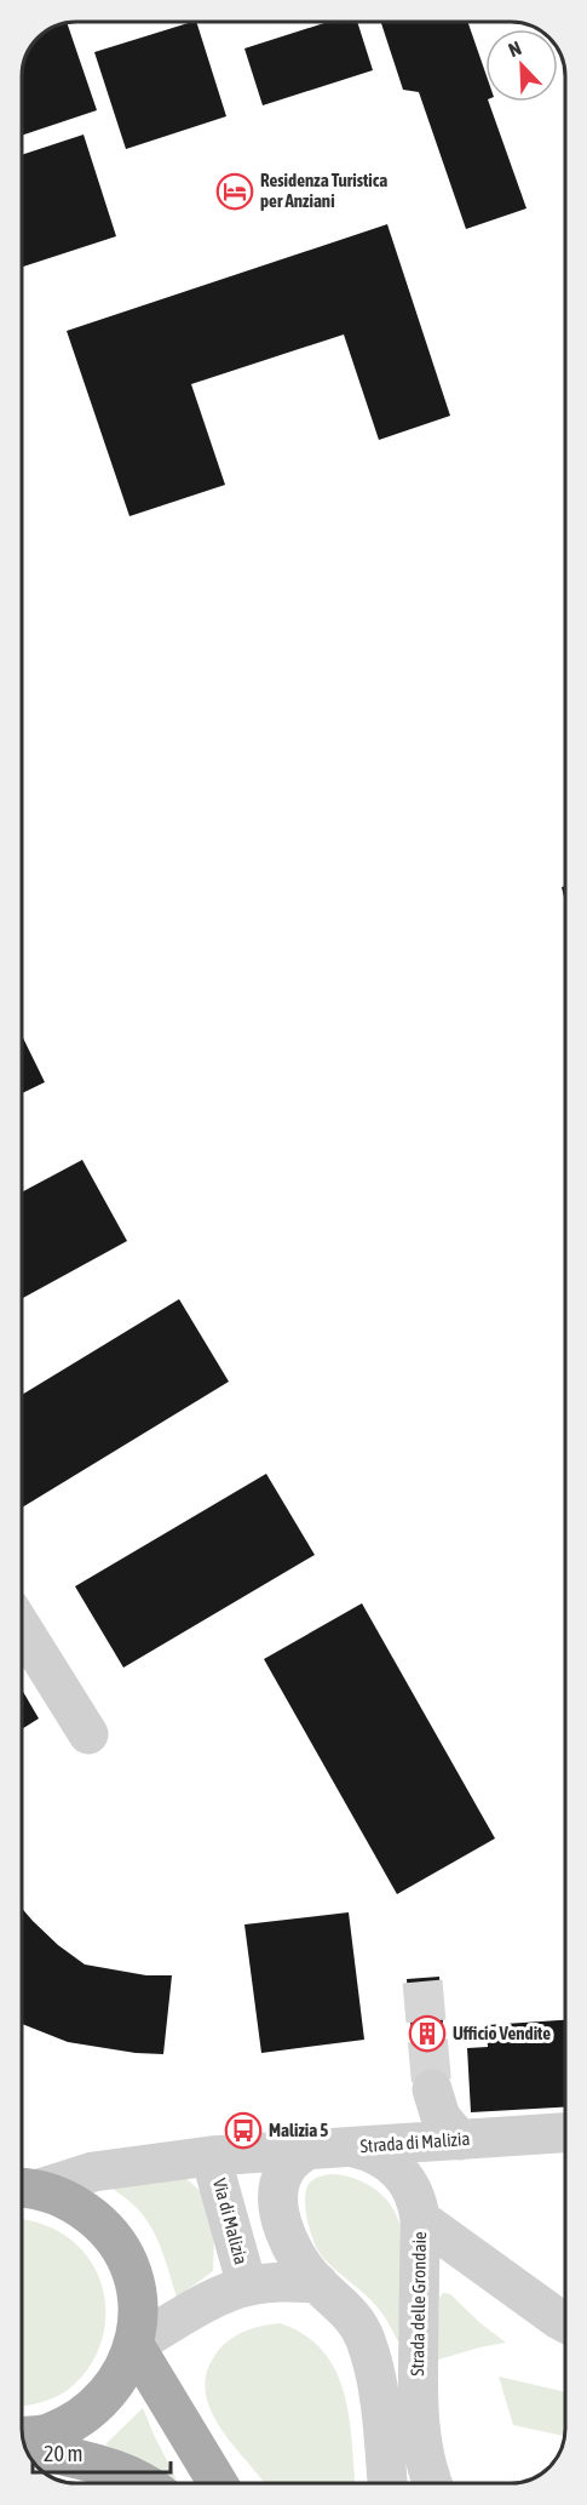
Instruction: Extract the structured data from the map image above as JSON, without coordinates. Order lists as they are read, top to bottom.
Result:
{
  "streets": {
    "street": ["Strada di Malizia", "Via di Malizia", "Strada delle Grondaie"]
  },
  "crossings": [
    ["Strada di Malizia", "Via di Malizia"],
    ["Strada di Malizia", "Strada delle Grondaie"]
  ],
  "places": {
    "hotel": ["Residenza Turistica per Anziani"],
    "building": ["Ufficio Vendite"],
    "bus stop": ["Malizia 5"]
  },
  "scale_bar": "20 m",
  "north": "top left"
}
